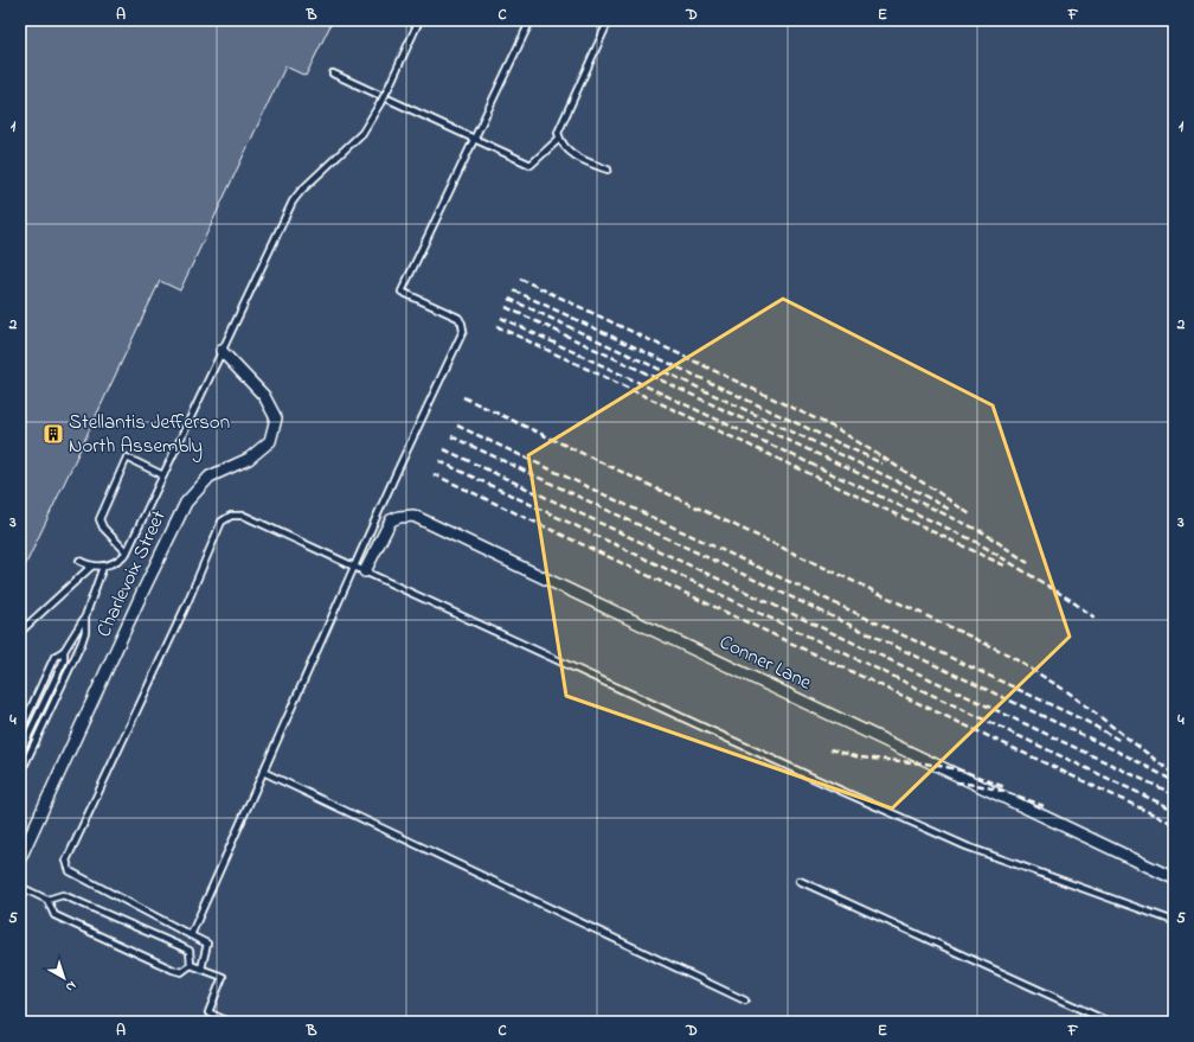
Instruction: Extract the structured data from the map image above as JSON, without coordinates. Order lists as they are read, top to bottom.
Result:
{
  "streets": {
    "street": ["Charlevoix Street", "Conner Lane"]
  },
  "places": {
    "building": ["Stellantis Jefferson North Assembly"]
  },
  "north": "bottom right",
  "grid": {
    "columns": [
      "A",
      "B",
      "C",
      "D",
      "E",
      "F"
    ],
    "rows": [
      "1",
      "2",
      "3",
      "4",
      "5"
    ]
  }
}
